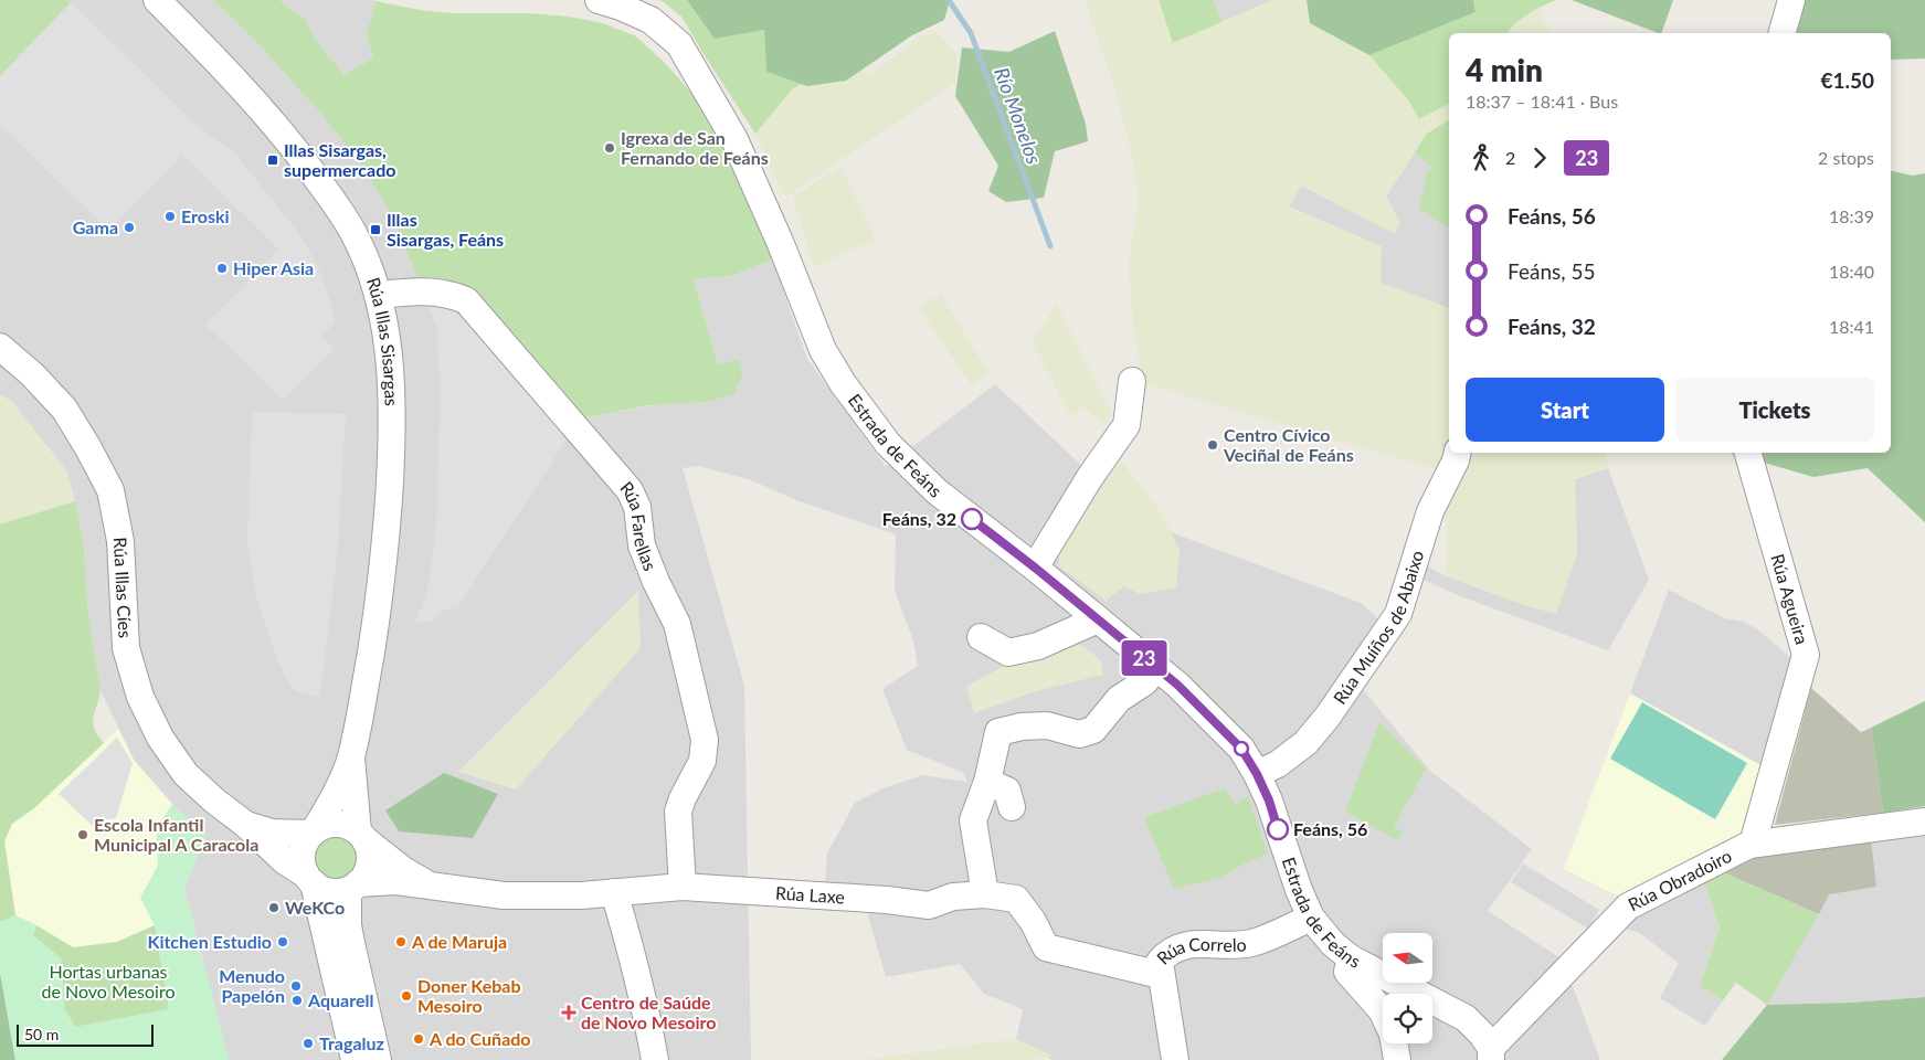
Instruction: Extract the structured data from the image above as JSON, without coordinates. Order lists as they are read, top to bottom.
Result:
{
  "streets": {
    "street": [
      "Rúa Illas Sisargas",
      "Estrada de Feáns",
      "Rúa Farellas",
      "Rúa Illas Cíes",
      "Rúa Agueira",
      "Rúa Muíños de Abaixo",
      "Rúa Obradoiro",
      "Rúa Laxe",
      "Rúa Correlo"
    ]
  },
  "crossings": [
    ["Rúa Illas Sisargas", "Rúa Farellas"],
    ["Rúa Illas Sisargas", "Rúa Illas Cíes"],
    ["Rúa Illas Sisargas", "Rúa Laxe"],
    ["Estrada de Feáns", "Rúa Muíños de Abaixo"],
    ["Estrada de Feáns", "Rúa Obradoiro"],
    ["Estrada de Feáns", "Rúa Correlo"],
    ["Rúa Farellas", "Rúa Laxe"],
    ["Rúa Illas Cíes", "Rúa Laxe"],
    ["Rúa Agueira", "Rúa Obradoiro"],
    ["Rúa Laxe", "Rúa Correlo"]
  ],
  "water": ["Río Monelos"],
  "parks": ["Hortas urbanas de Novo Mesoiro"],
  "places": {
    "other": [
      "Igrexa de San Fernando de Feáns",
      "Eroski",
      "Gama",
      "Hiper Asia",
      "Centro Cívico Veciñal de Feáns",
      "Feáns, 32",
      "Feáns, 56",
      "Escola Infantil Municipal A Caracola",
      "WeKCo",
      "Kitchen Estudio",
      "A de Maruja",
      "Menudo Papelón",
      "Doner Kebab Mesoiro",
      "Aquarell",
      "A do Cuñado",
      "Tragaluz"
    ],
    "transit": ["Illas Sisargas, supermercado", "Illas Sisargas, Feáns"],
    "health": ["Centro de Saúde de Novo Mesoiro"]
  },
  "lines": ["bus line 23"],
  "scale_bar": "50 m",
  "north": "left",
  "page": {
    "on_map": "23",
    "heading": ["4 min", "18:37 – 18:41 · Bus", "€1.50"],
    "legs": ["2", "23", "2 stops"],
    "list": [
      {
        "name": "Feáns, 56",
        "value": "18:39"
      },
      {
        "name": "Feáns, 55",
        "value": "18:40"
      },
      {
        "name": "Feáns, 32",
        "value": "18:41"
      }
    ],
    "buttons": ["Start", "Tickets"],
    "scale": "50 m"
  }
}
